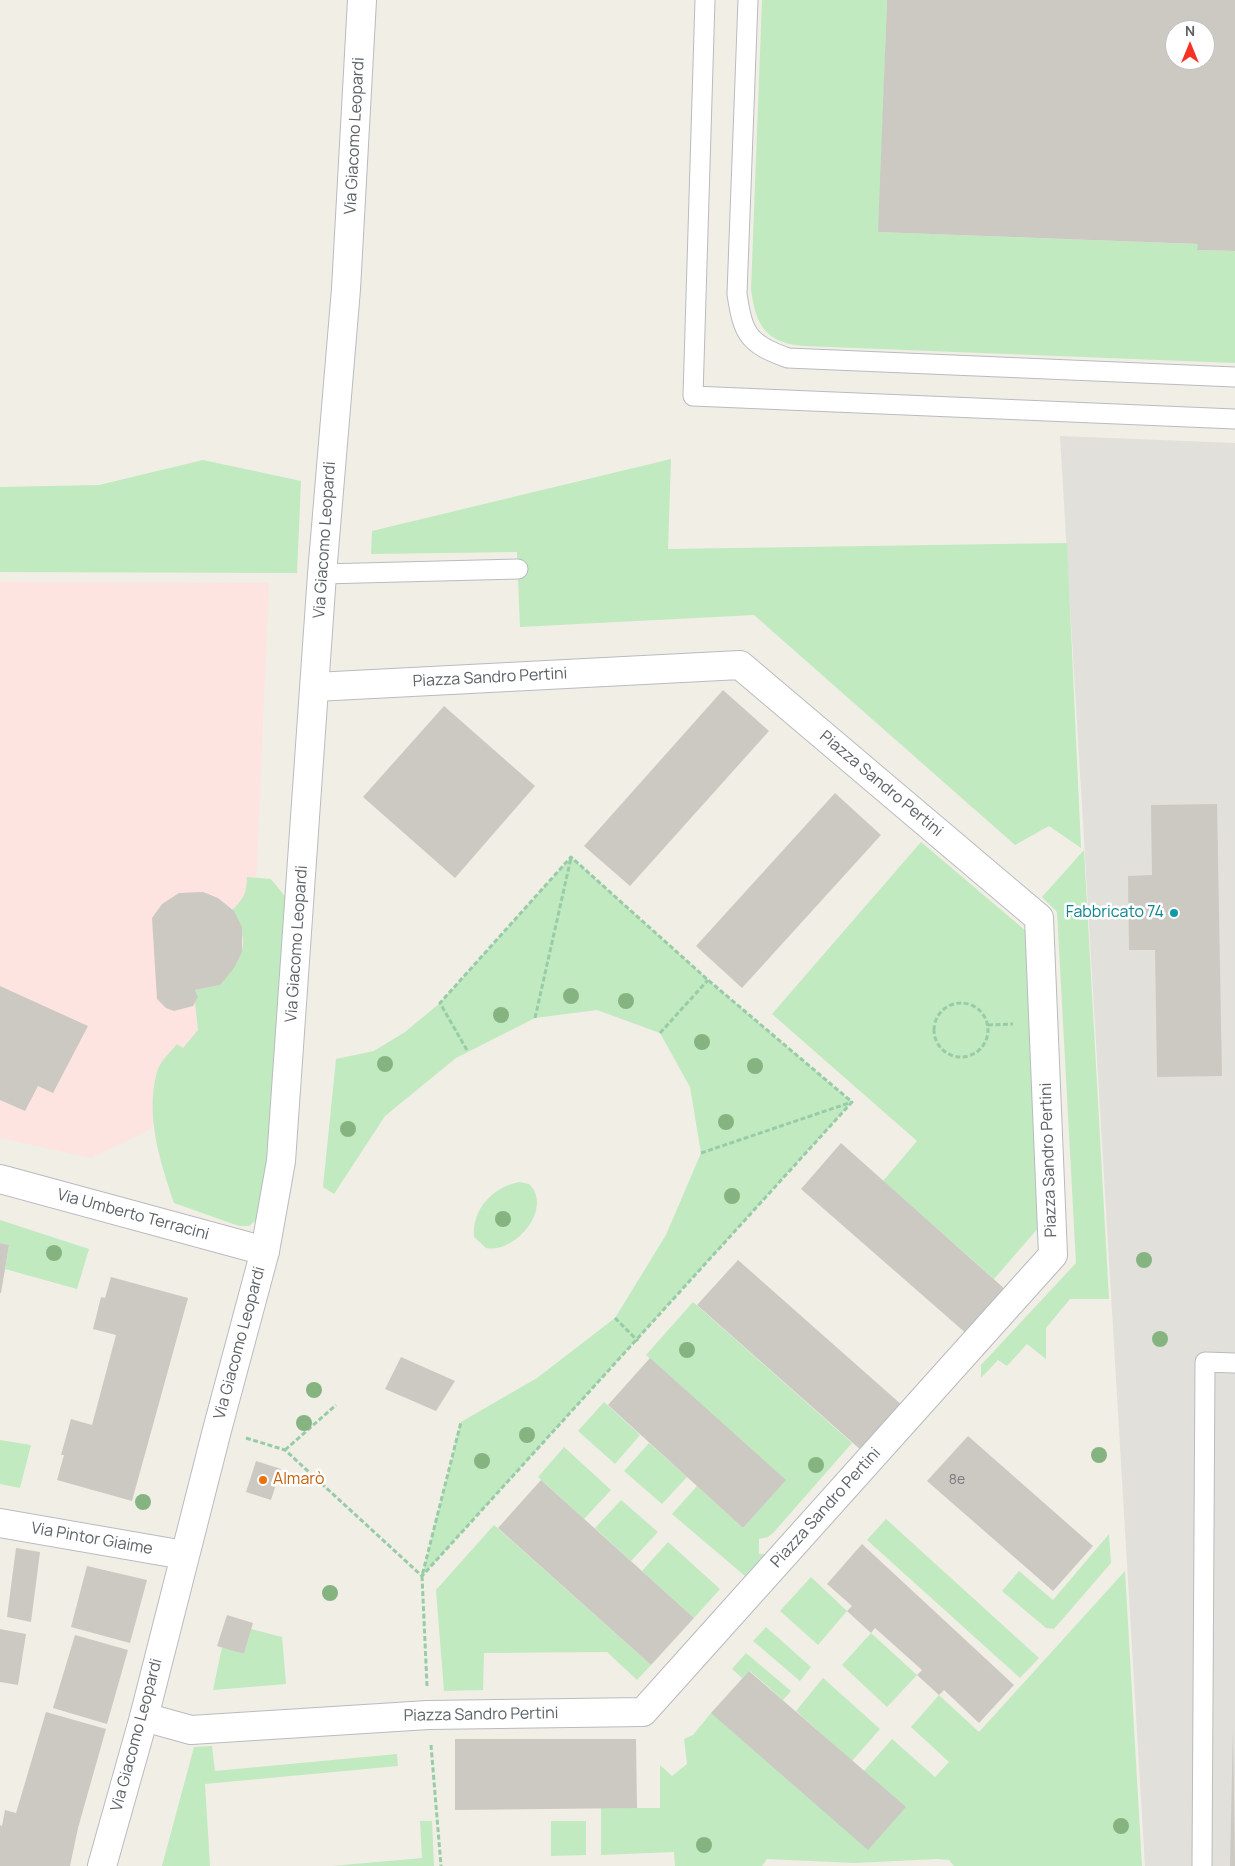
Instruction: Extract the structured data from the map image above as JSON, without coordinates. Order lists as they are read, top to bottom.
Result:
{
  "streets": {
    "street": [
      "Via Giacomo Leopardi",
      "Piazza Sandro Pertini",
      "Via Umberto Terracini",
      "Via Pintor Giaime"
    ]
  },
  "crossings": [
    ["Via Giacomo Leopardi", "Piazza Sandro Pertini"],
    ["Via Giacomo Leopardi", "Via Umberto Terracini"],
    ["Via Giacomo Leopardi", "Via Pintor Giaime"]
  ],
  "places": ["Fabbricato 74", "Almarò"],
  "house_numbers": ["8e"],
  "north": "top"
}
